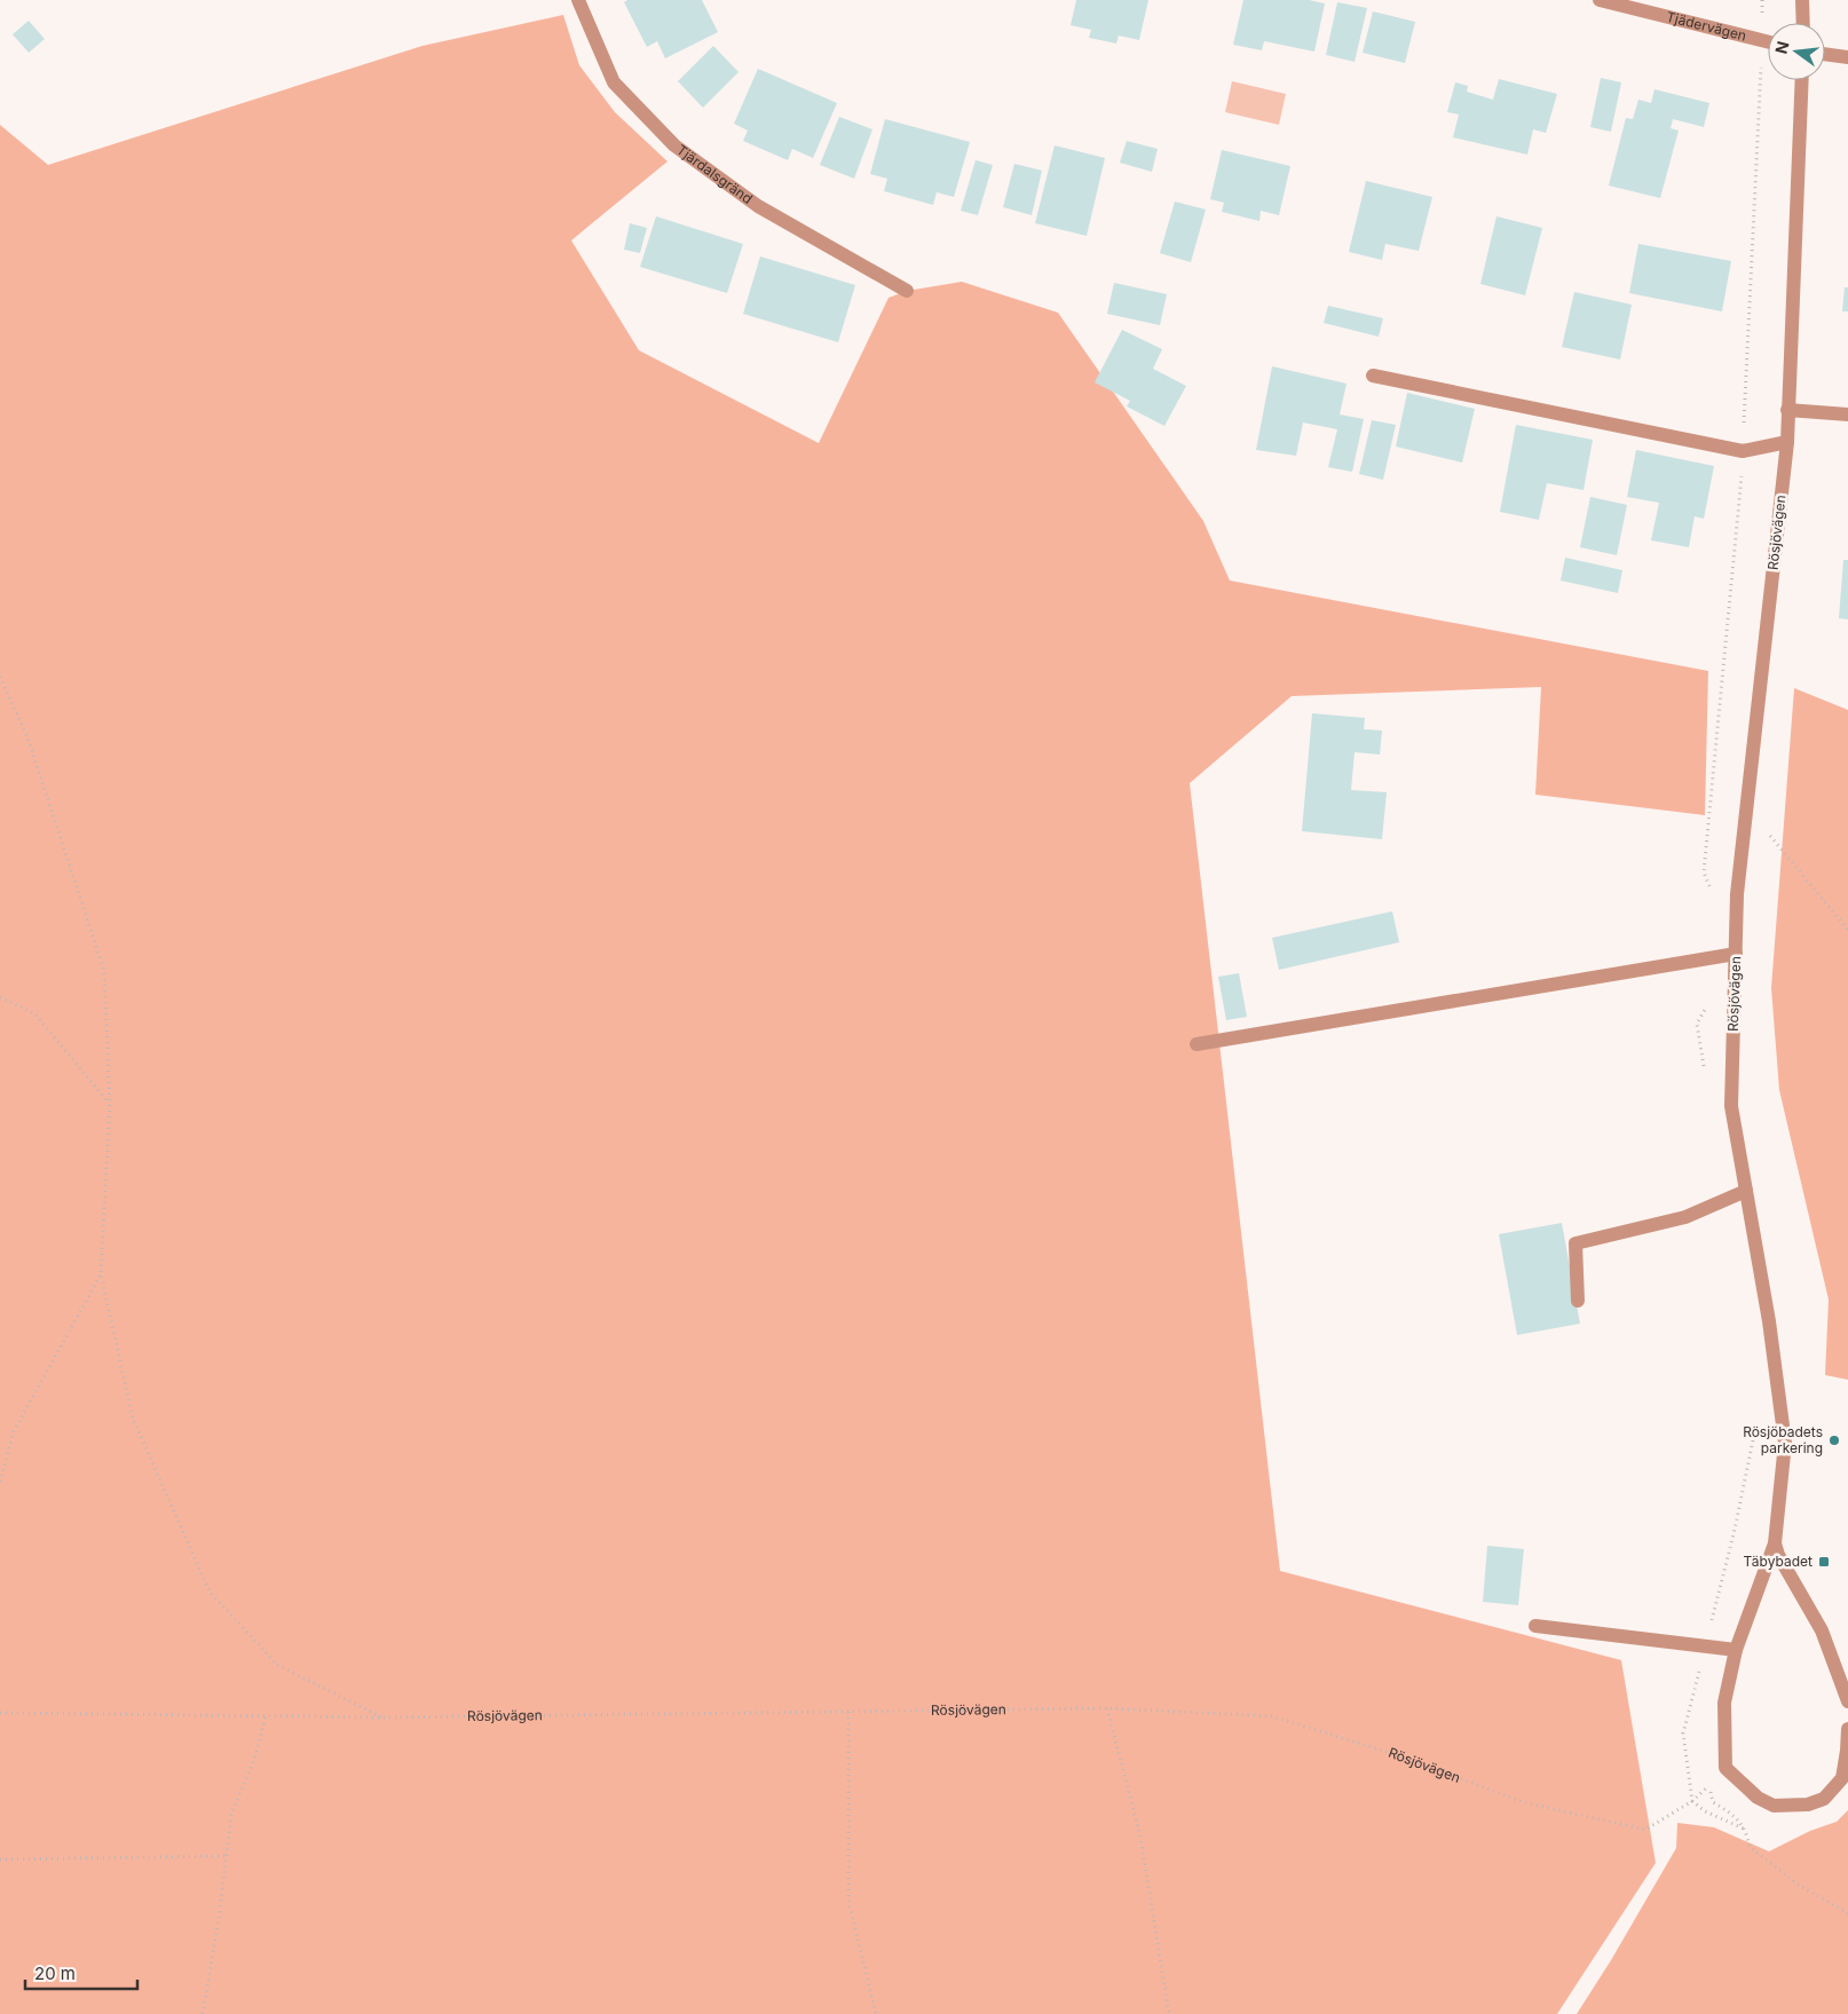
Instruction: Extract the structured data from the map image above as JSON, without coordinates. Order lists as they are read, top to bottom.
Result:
{
  "streets": {
    "street": ["Tjädervägen", "Tjärdalsgränd", "Rösjövägen"]
  },
  "places": {
    "other": ["Rösjöbadets parkering"],
    "transit": ["Täbybadet"]
  },
  "scale_bar": "20 m",
  "north": "left"
}
